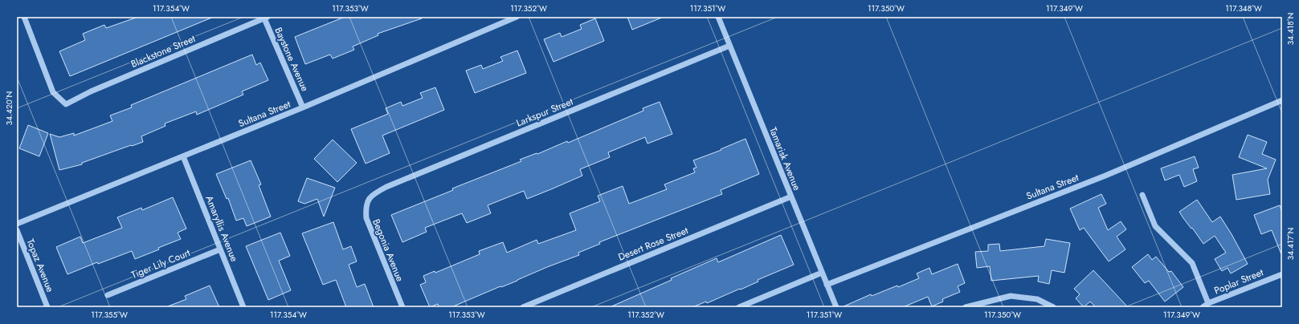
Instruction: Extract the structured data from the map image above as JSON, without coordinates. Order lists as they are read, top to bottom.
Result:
{
  "streets": {
    "street": [
      "Blackstone Street",
      "Baystone Avenue",
      "Larkspur Street",
      "Sultana Street",
      "Tamarisk Avenue",
      "Amaryllis Avenue",
      "Desert Rose Street",
      "Begonia Avenue",
      "Tiger Lily Court",
      "Topaz Avenue",
      "Poplar Street"
    ]
  },
  "crossings": [
    ["Blackstone Street", "Baystone Avenue"],
    ["Baystone Avenue", "Sultana Street"],
    ["Larkspur Street", "Tamarisk Avenue"],
    ["Larkspur Street", "Begonia Avenue"],
    ["Sultana Street", "Tamarisk Avenue"],
    ["Sultana Street", "Amaryllis Avenue"],
    ["Tamarisk Avenue", "Desert Rose Street"],
    ["Amaryllis Avenue", "Tiger Lily Court"]
  ],
  "coordinates": [
    "117.354°W",
    "117.353°W",
    "117.352°W",
    "117.351°W",
    "117.350°W",
    "117.349°W",
    "117.348°W",
    "34.418°N",
    "34.420°N",
    "34.417°N",
    "117.355°W"
  ]
}
